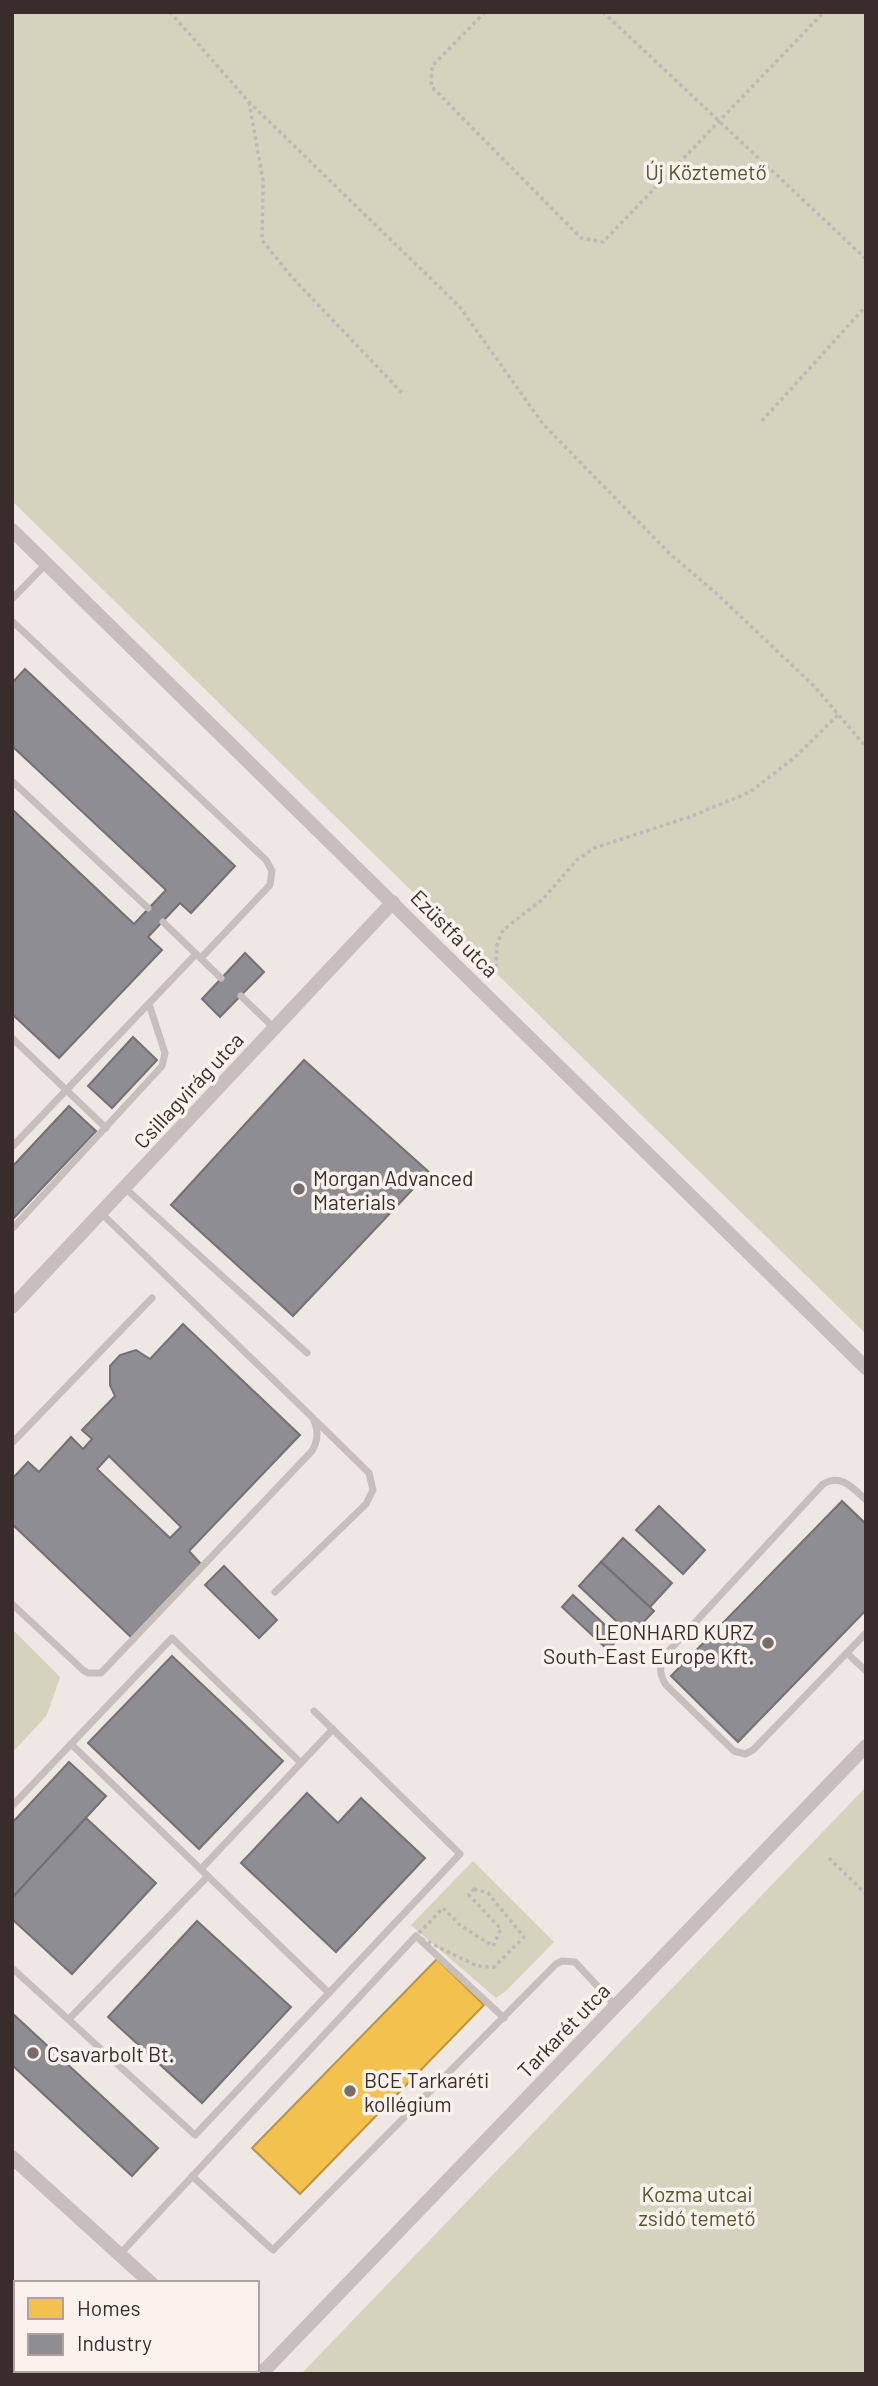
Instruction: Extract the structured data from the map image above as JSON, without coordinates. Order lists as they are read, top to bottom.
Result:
{
  "streets": {
    "street": ["Ezüstfa utca", "Csillagvirág utca", "Tarkarét utca"]
  },
  "crossings": [
    ["Ezüstfa utca", "Csillagvirág utca"]
  ],
  "parks": ["Új Köztemető", "Kozma utcai zsidó temető"],
  "places": [
    "Morgan Advanced Materials",
    "LEONHARD KURZ South-East Europe Kft.",
    "Csavarbolt Bt.",
    "BCE Tarkaréti kollégium"
  ],
  "legend": ["Homes", "Industry"]
}
